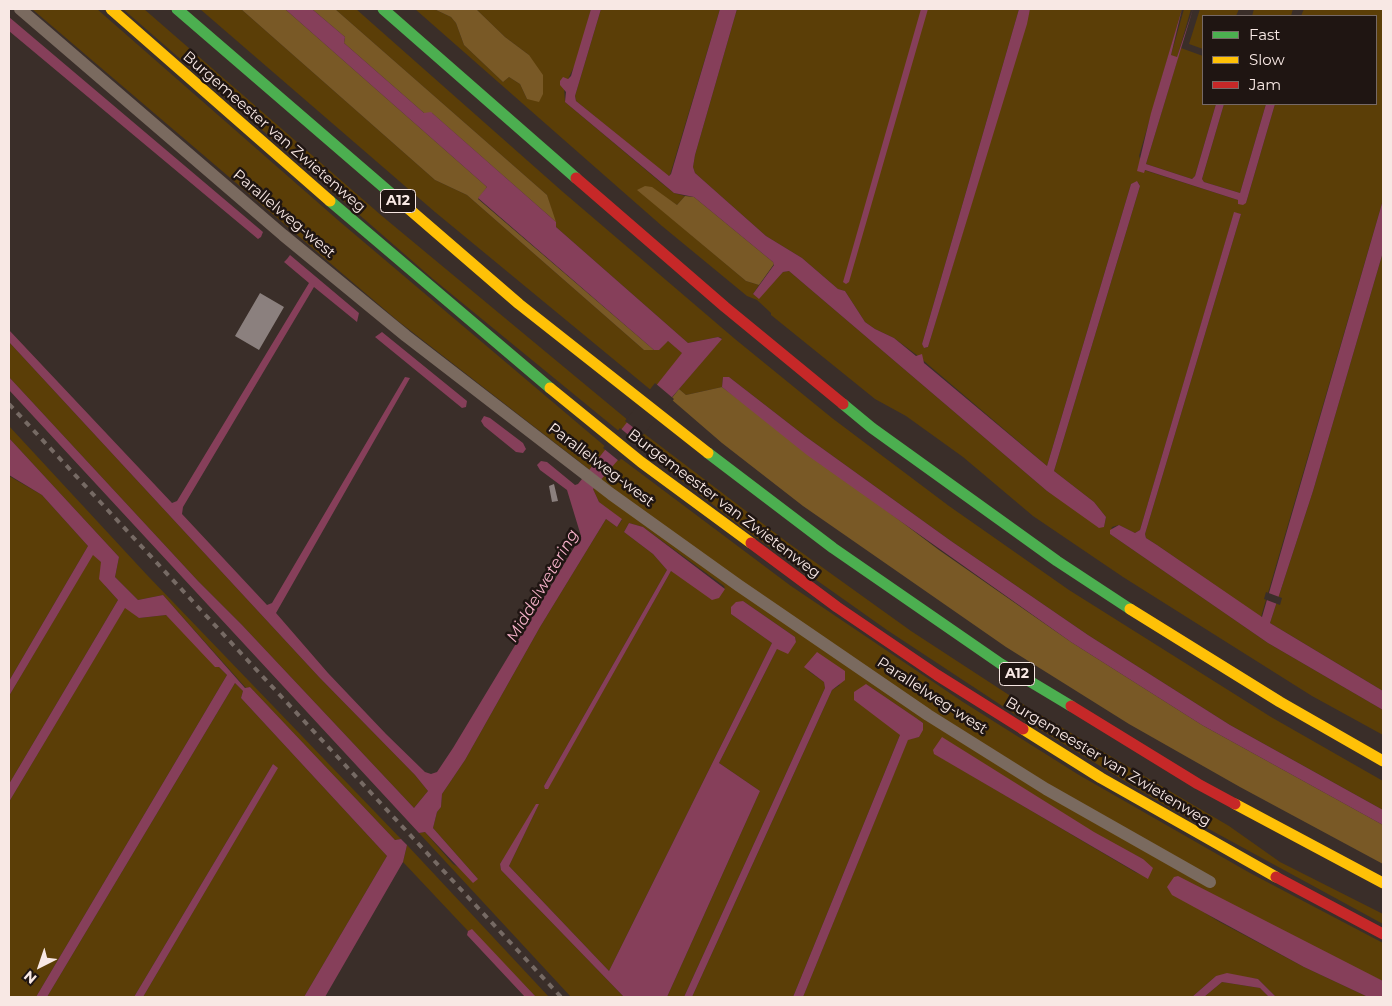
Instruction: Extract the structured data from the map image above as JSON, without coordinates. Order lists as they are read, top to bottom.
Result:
{
  "streets": {
    "main road": ["Burgemeester van Zwietenweg", "A12"],
    "street": ["Parallelweg-west"]
  },
  "water": ["Middelwetering"],
  "legend": ["Fast", "Slow", "Jam"],
  "north": "bottom left"
}
